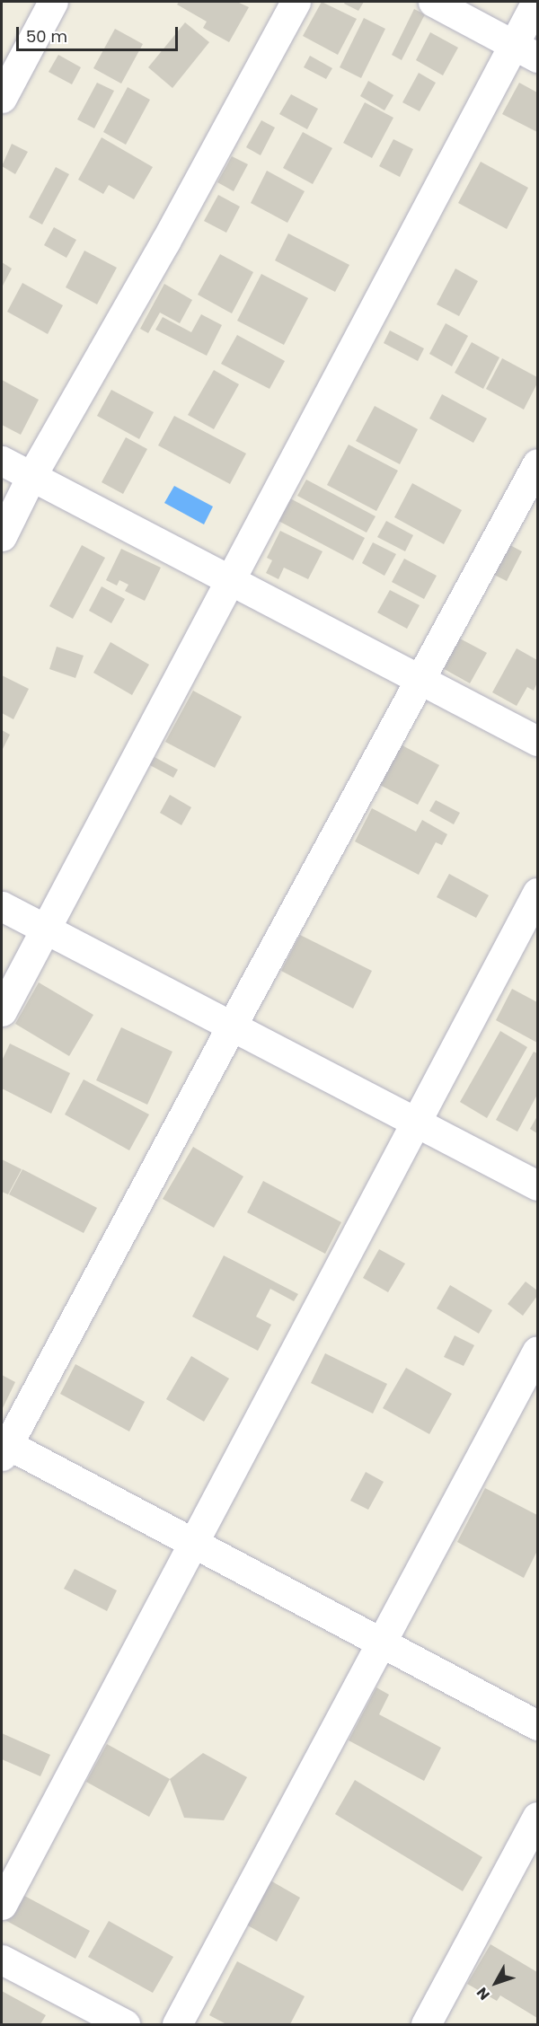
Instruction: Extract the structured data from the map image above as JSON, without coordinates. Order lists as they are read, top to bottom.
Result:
{
  "scale_bar": "50 m",
  "north": "bottom left"
}
